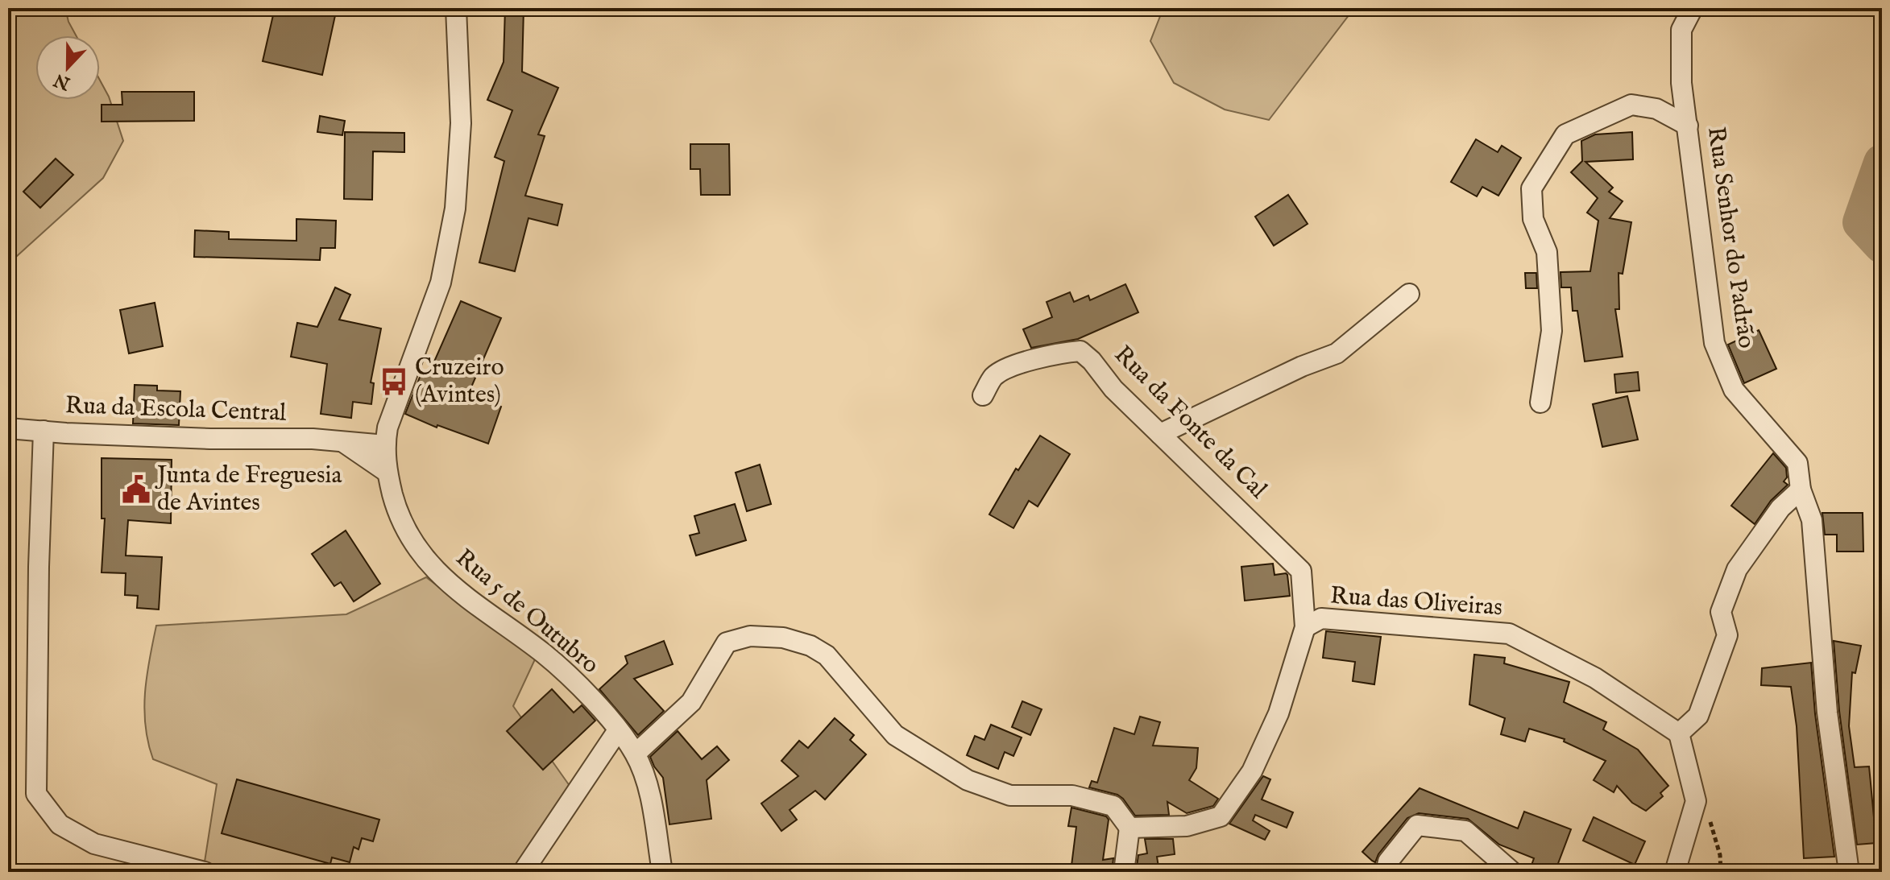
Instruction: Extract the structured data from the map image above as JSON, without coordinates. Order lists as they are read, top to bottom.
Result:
{
  "streets": {
    "street": [
      "Rua Senhor do Padrão",
      "Rua da Escola Central",
      "Rua da Fonte da Cal",
      "Rua das Oliveiras",
      "Rua 5 de Outubro"
    ]
  },
  "crossings": [
    ["Rua da Escola Central", "Rua 5 de Outubro"],
    ["Rua da Fonte da Cal", "Rua das Oliveiras"]
  ],
  "places": {
    "bus stop": ["Cruzeiro (Avintes)"],
    "public building": ["Junta de Freguesia de Avintes"]
  },
  "north": "bottom"
}
